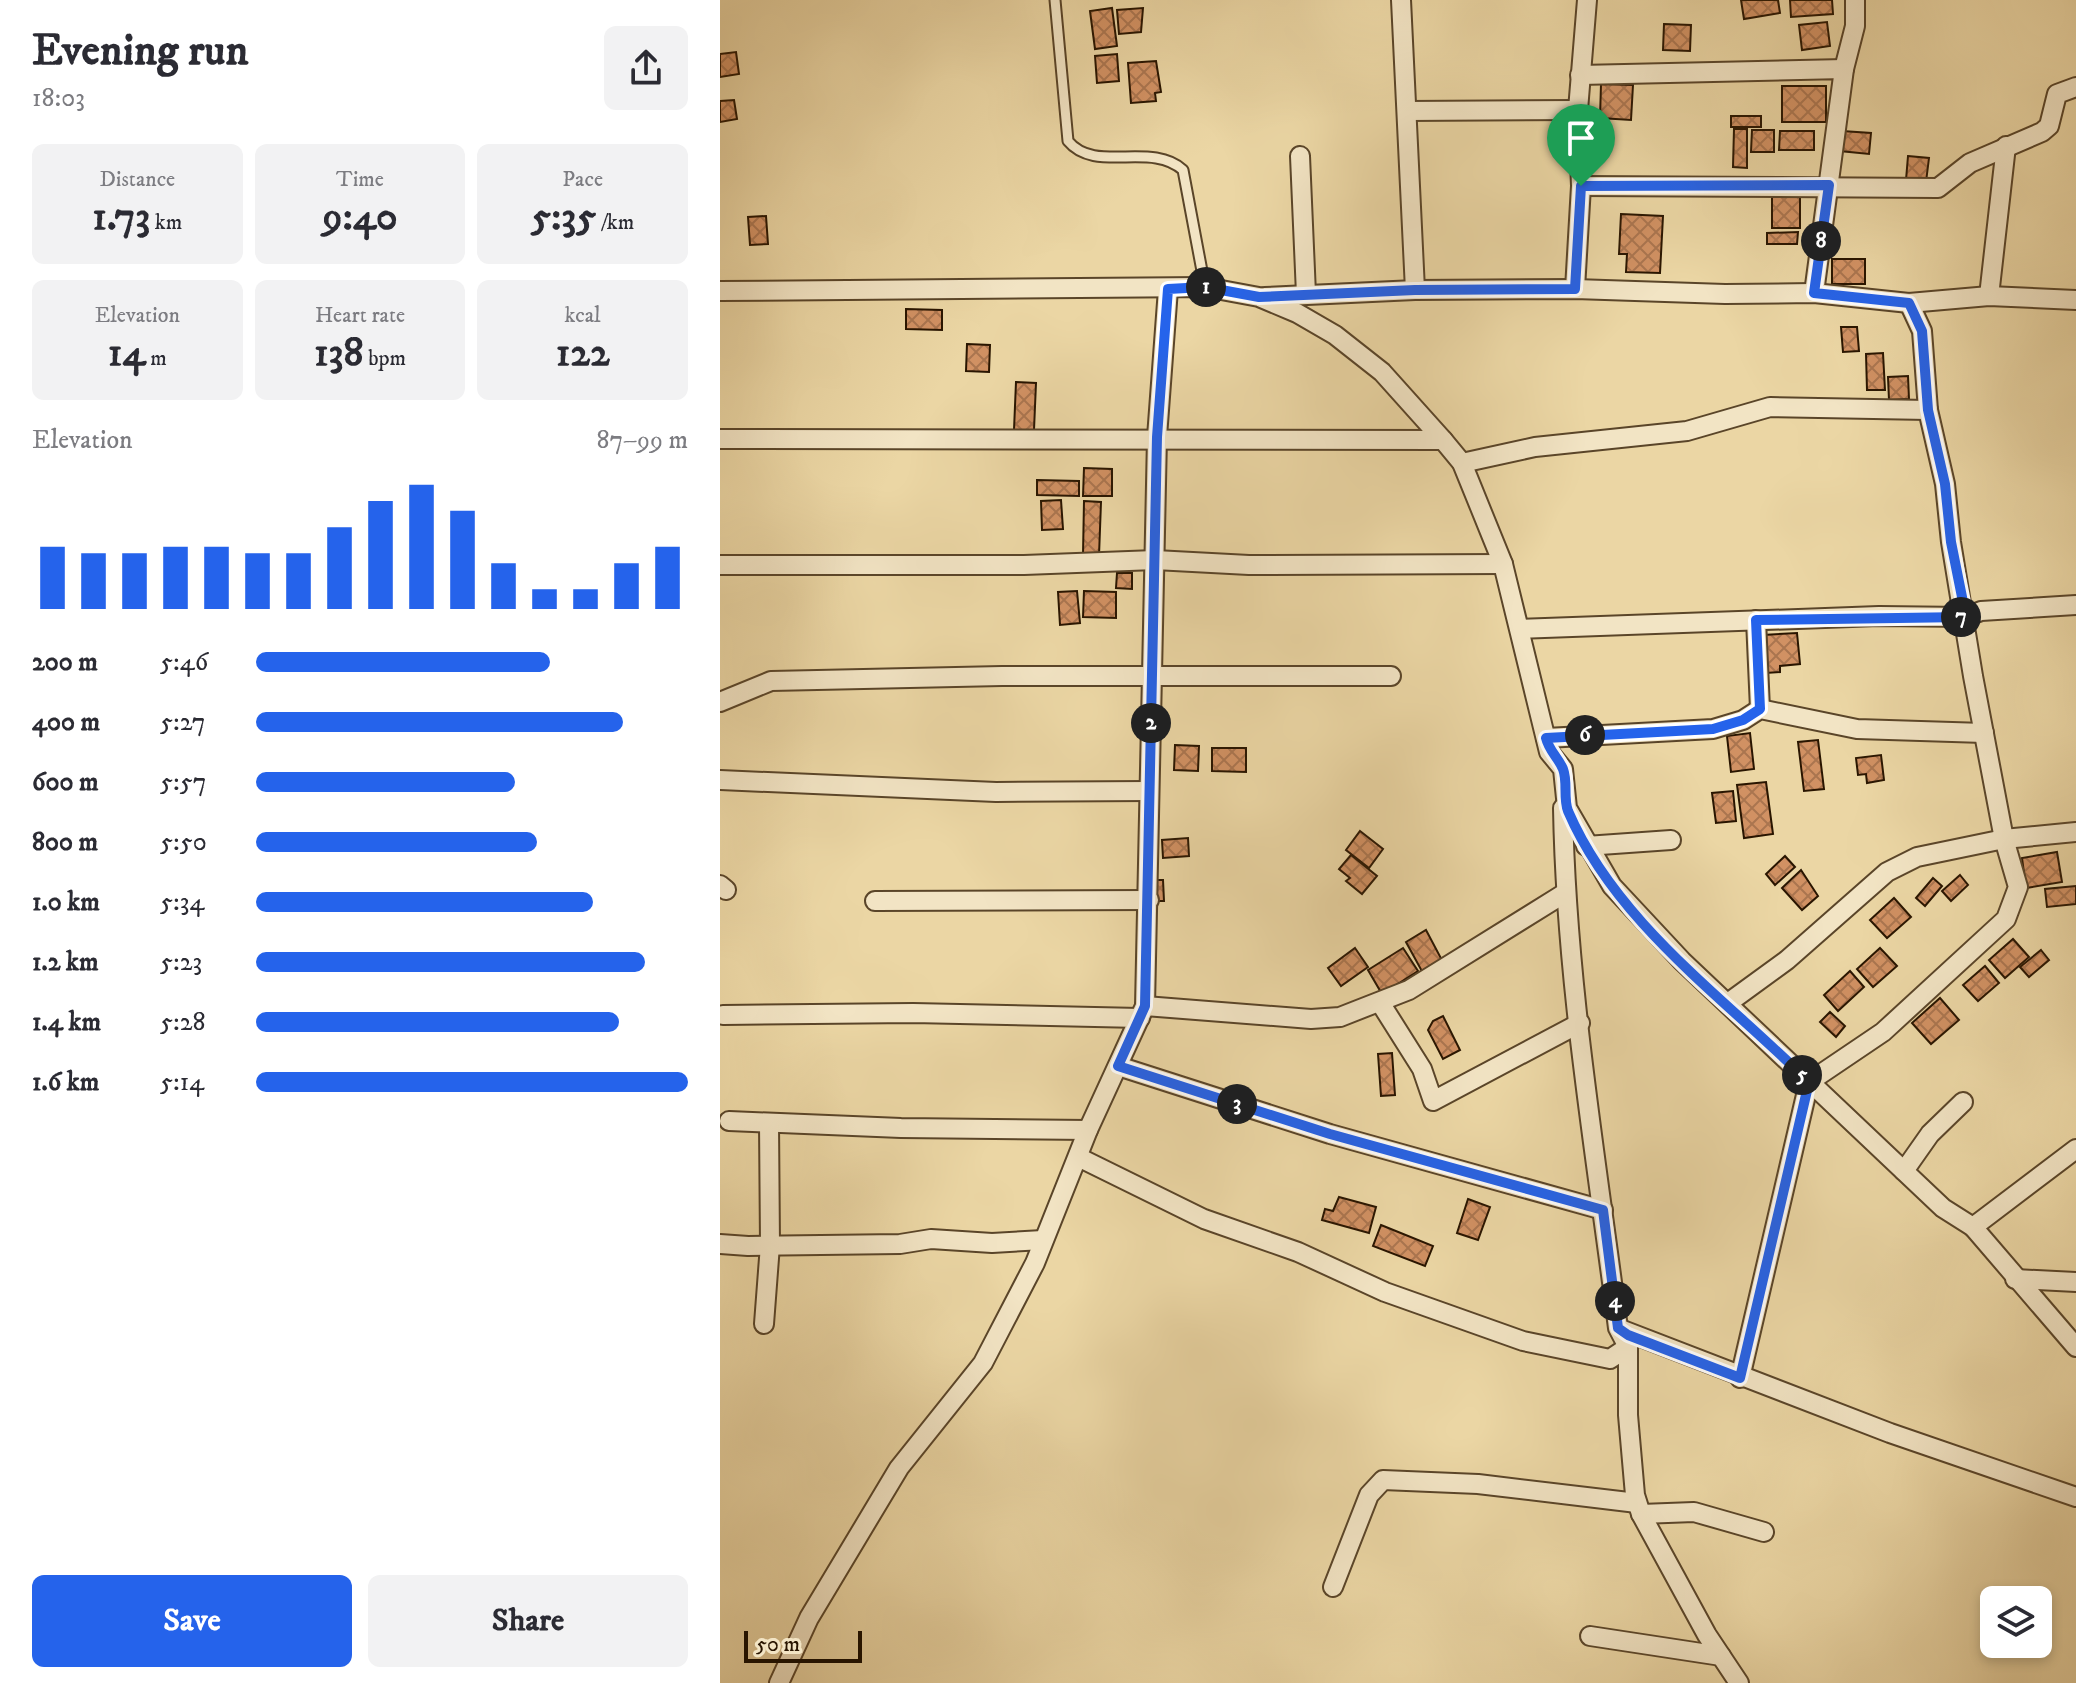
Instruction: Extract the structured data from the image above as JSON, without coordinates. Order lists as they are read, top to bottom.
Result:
{
  "scale_bar": "50 m",
  "page": {
    "heading": ["Evening run", "18:03"],
    "stats": [
      ["Distance", "1.73 km"],
      ["Time", "9:40"],
      ["Pace", "5:35 /km"],
      ["Elevation", "14 m"],
      ["Heart rate", "138 bpm"],
      ["kcal", "122"]
    ],
    "pins": [
      "8",
      "1",
      "7",
      "2",
      "6",
      "5",
      "3",
      "4"
    ],
    "chart": ["Elevation", "87–99 m"],
    "list": [
      {
        "name": "200 m",
        "note": "5:46"
      },
      {
        "name": "400 m",
        "note": "5:27"
      },
      {
        "name": "600 m",
        "note": "5:57"
      },
      {
        "name": "800 m",
        "note": "5:50"
      },
      {
        "name": "1.0 km",
        "note": "5:34"
      },
      {
        "name": "1.2 km",
        "note": "5:23"
      },
      {
        "name": "1.4 km",
        "note": "5:28"
      },
      {
        "name": "1.6 km",
        "note": "5:14"
      }
    ],
    "buttons": ["Save", "Share"],
    "scale": "50 m"
  }
}
